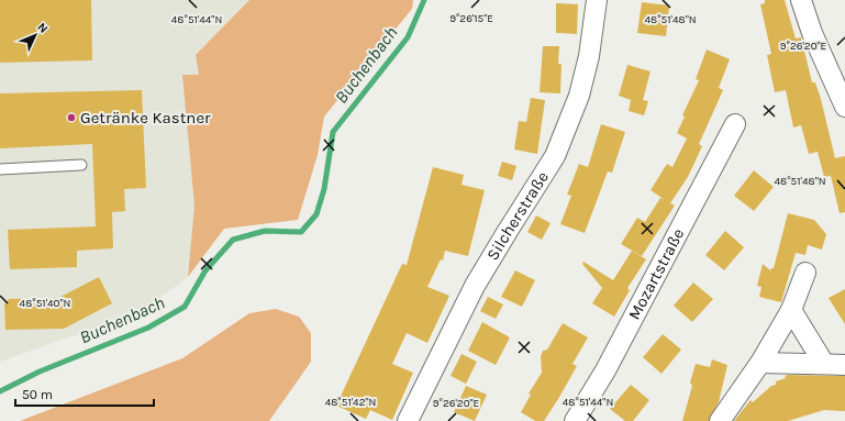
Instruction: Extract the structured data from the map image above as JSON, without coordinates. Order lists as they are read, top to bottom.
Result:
{
  "streets": {
    "street": ["Silcherstraße", "Mozartstraße"]
  },
  "water": ["Buchenbach"],
  "places": ["Getränke Kastner"],
  "scale_bar": "50 m",
  "north": "top right",
  "coordinates": [
    "9°26'15\"E",
    "48°51'44\"N",
    "48°51'48\"N",
    "9°26'20\"E",
    "48°51'40\"N",
    "48°51'42\"N"
  ]
}
